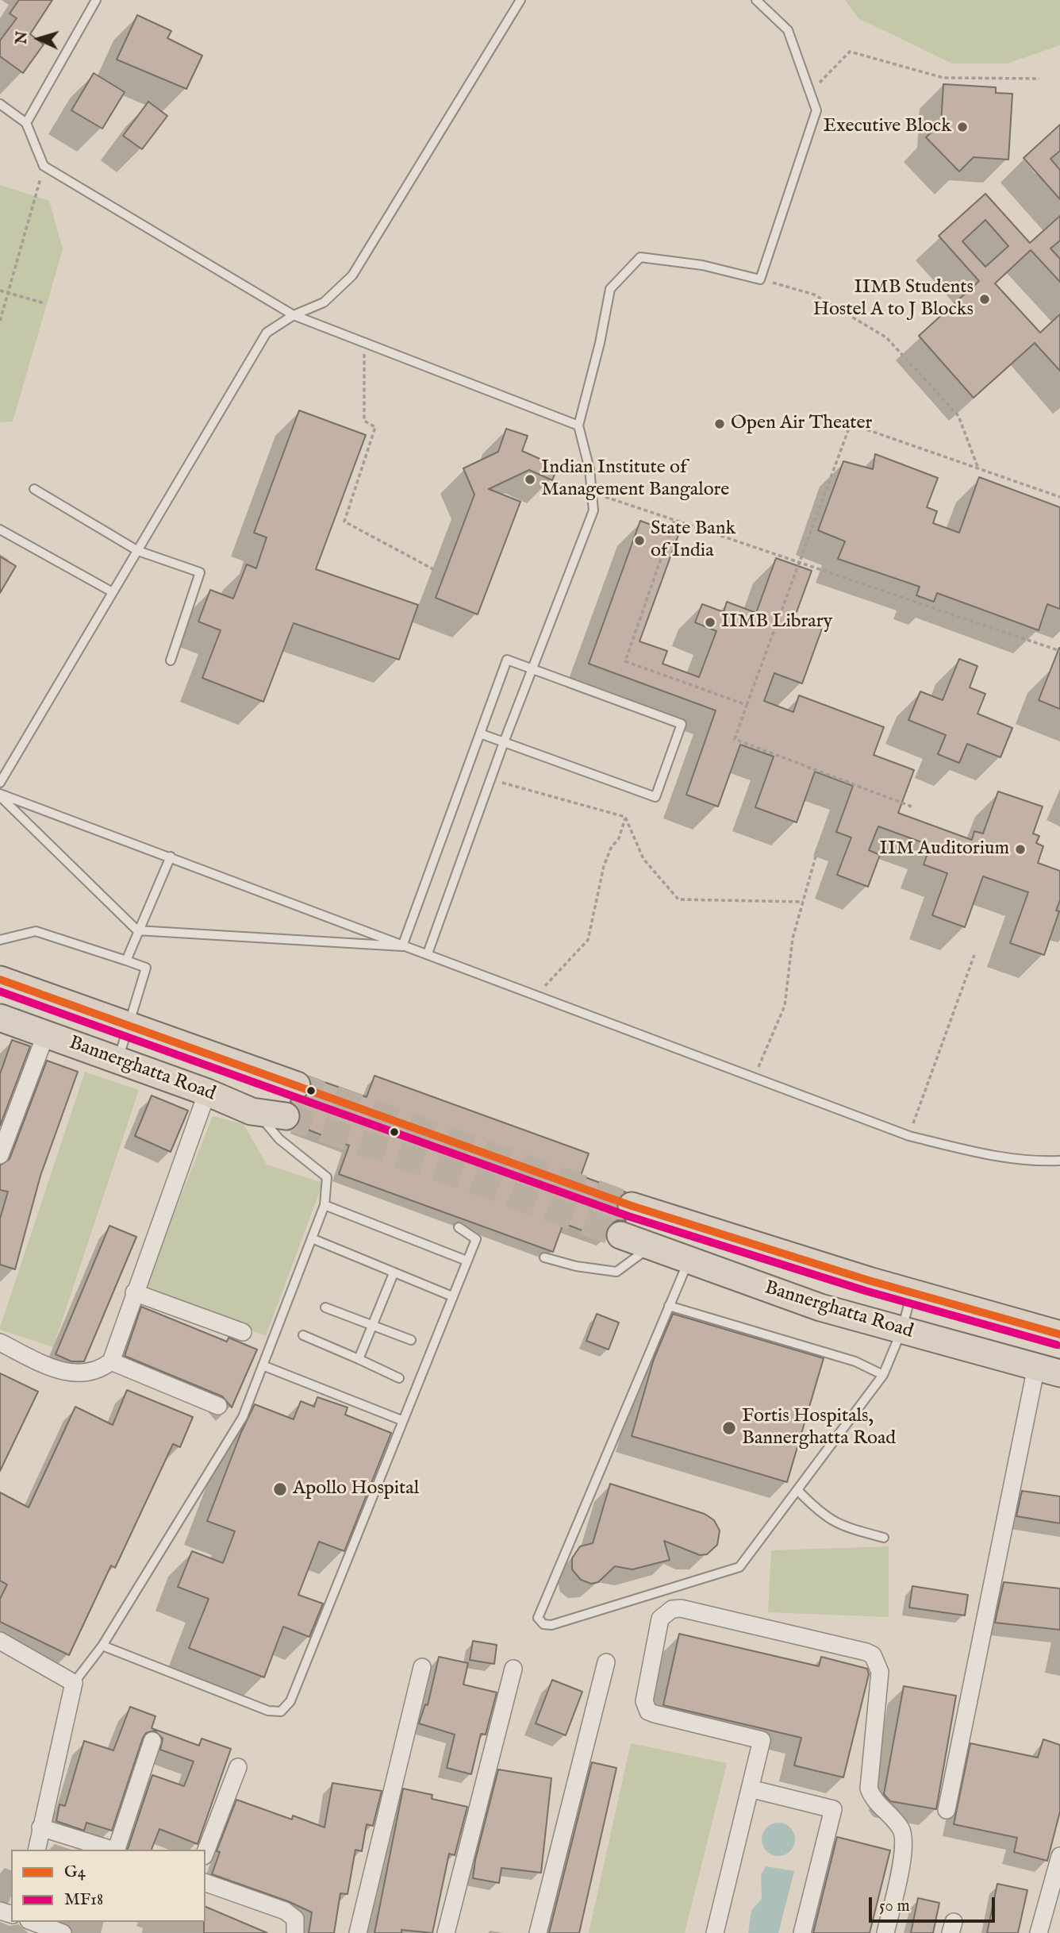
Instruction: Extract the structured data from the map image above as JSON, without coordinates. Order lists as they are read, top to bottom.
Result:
{
  "streets": {
    "main road": ["Bannerghatta Road"]
  },
  "places": [
    "Executive Block",
    "IIMB Students Hostel A to J Blocks",
    "Open Air Theater",
    "Indian Institute of Management Bangalore",
    "State Bank of India",
    "IIMB Library",
    "IIM Auditorium",
    "Fortis Hospitals, Bannerghatta Road",
    "Apollo Hospital"
  ],
  "lines": ["transit line G4", "transit line MF18"],
  "legend": ["G4", "MF18"],
  "scale_bar": "50 m",
  "north": "left"
}
